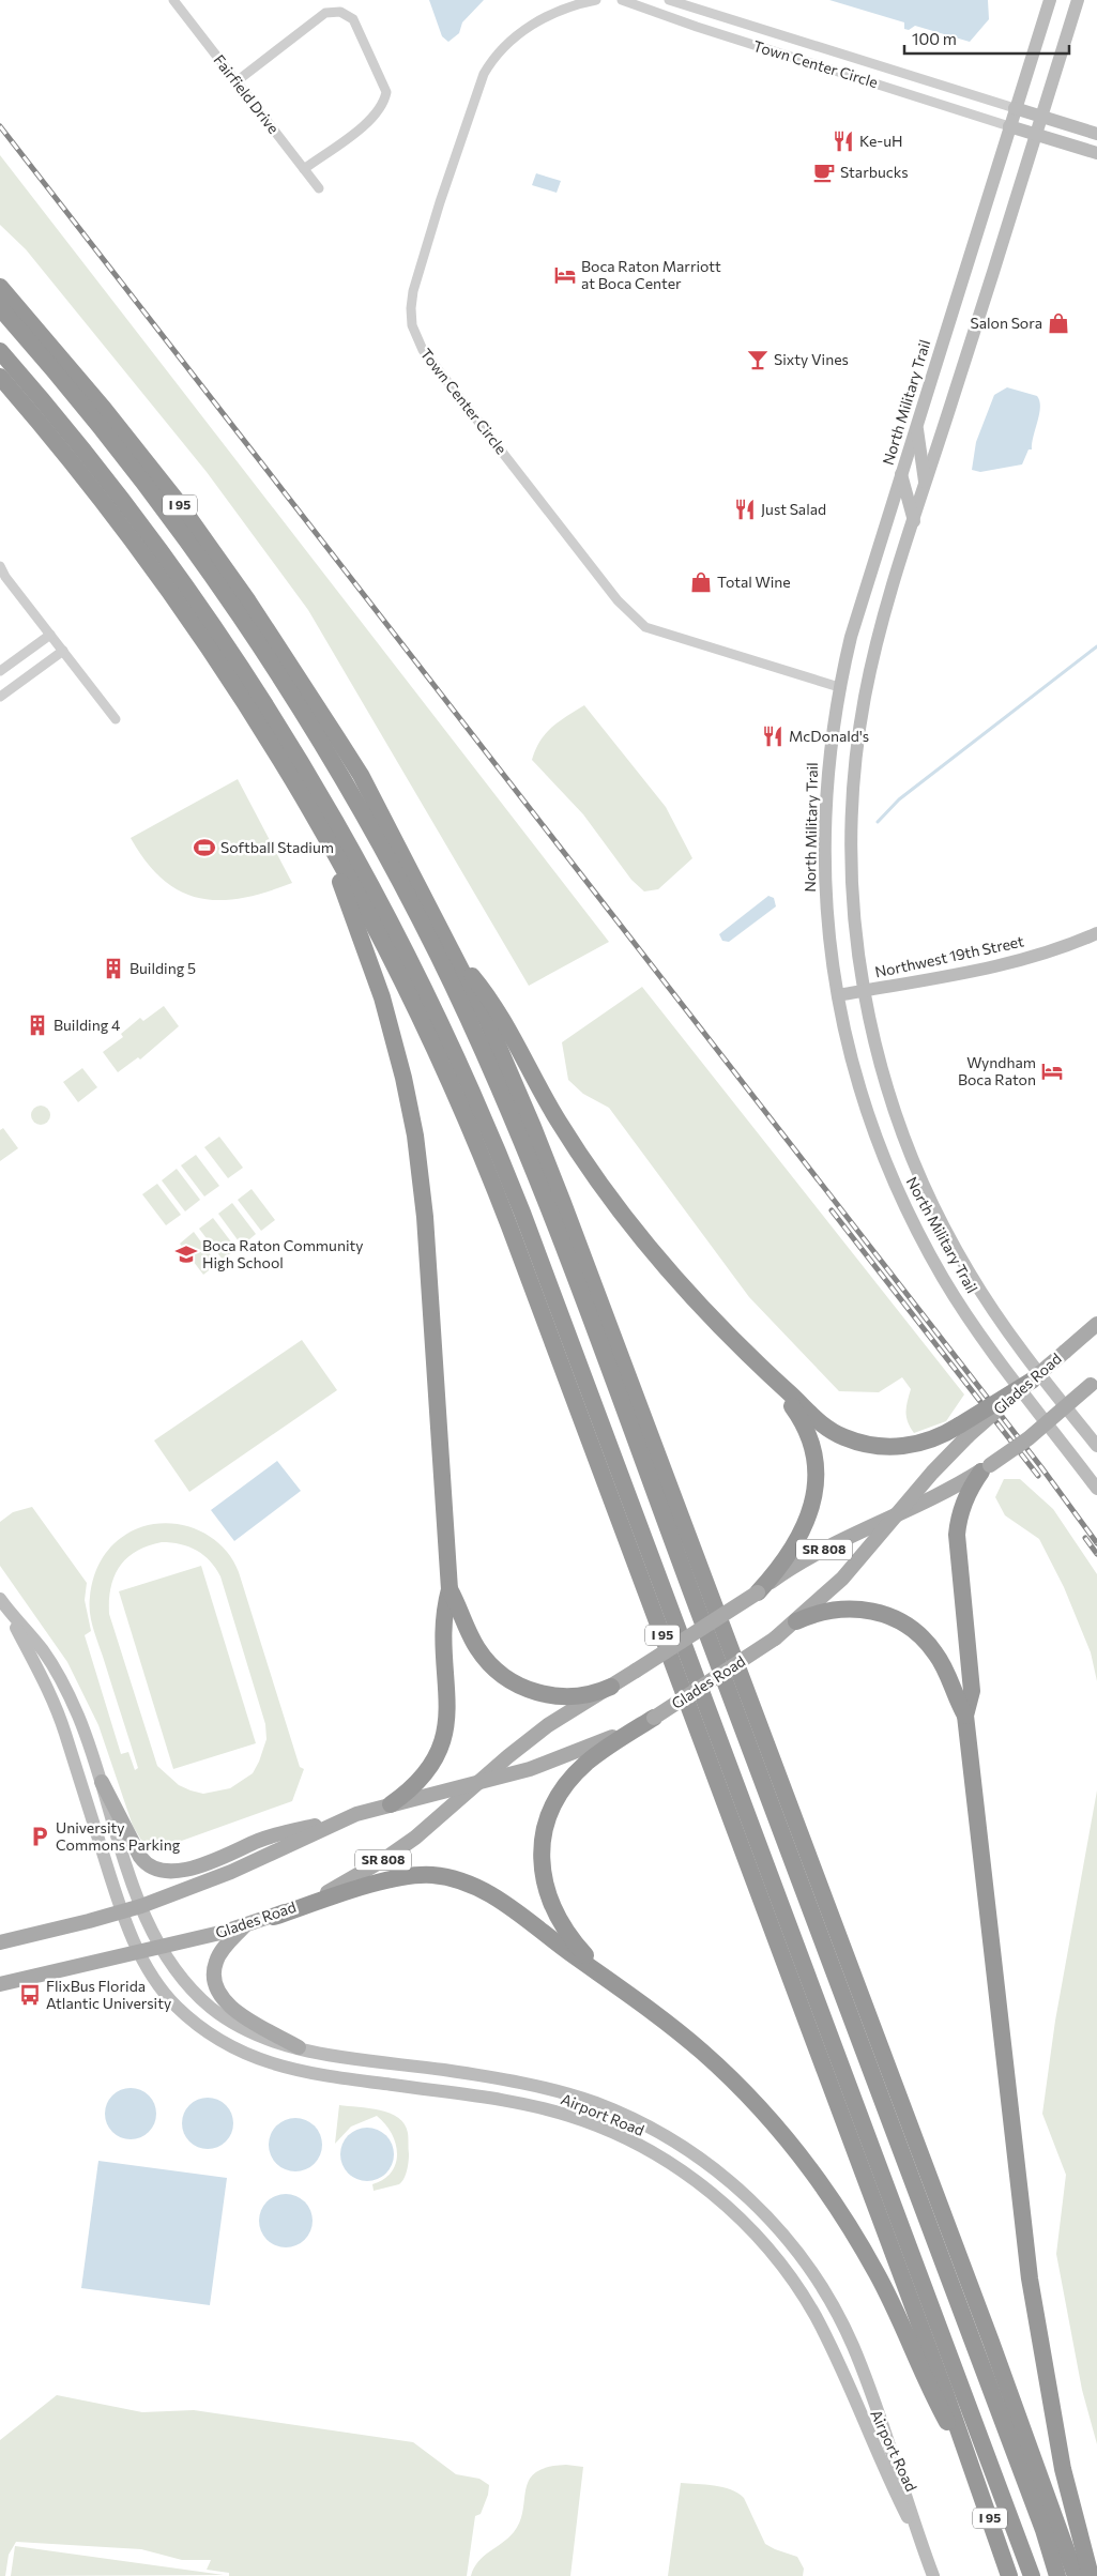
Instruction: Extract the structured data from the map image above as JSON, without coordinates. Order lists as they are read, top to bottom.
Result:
{
  "streets": {
    "highway": ["I 95"],
    "main road": [
      "North Military Trail",
      "Northwest 19th Street",
      "Glades Road",
      "SR 808",
      "Airport Road"
    ],
    "street": ["Town Center Circle", "Fairfield Drive"]
  },
  "crossings": [
    ["Town Center Circle", "North Military Trail"],
    ["North Military Trail", "Northwest 19th Street"],
    ["Glades Road", "Airport Road"]
  ],
  "places": {
    "restaurant": ["Ke-uH", "Just Salad", "McDonald's"],
    "cafe": ["Starbucks"],
    "hotel": ["Boca Raton Marriott at Boca Center", "Wyndham Boca Raton"],
    "shop": ["Salon Sora", "Total Wine"],
    "bar": ["Sixty Vines"],
    "sports": ["Softball Stadium"],
    "building": ["Building 5", "Building 4"],
    "school or university": ["Boca Raton Community High School"],
    "parking": ["University Commons Parking"],
    "bus stop": ["FlixBus Florida Atlantic University"]
  },
  "scale_bar": "100 m"
}
